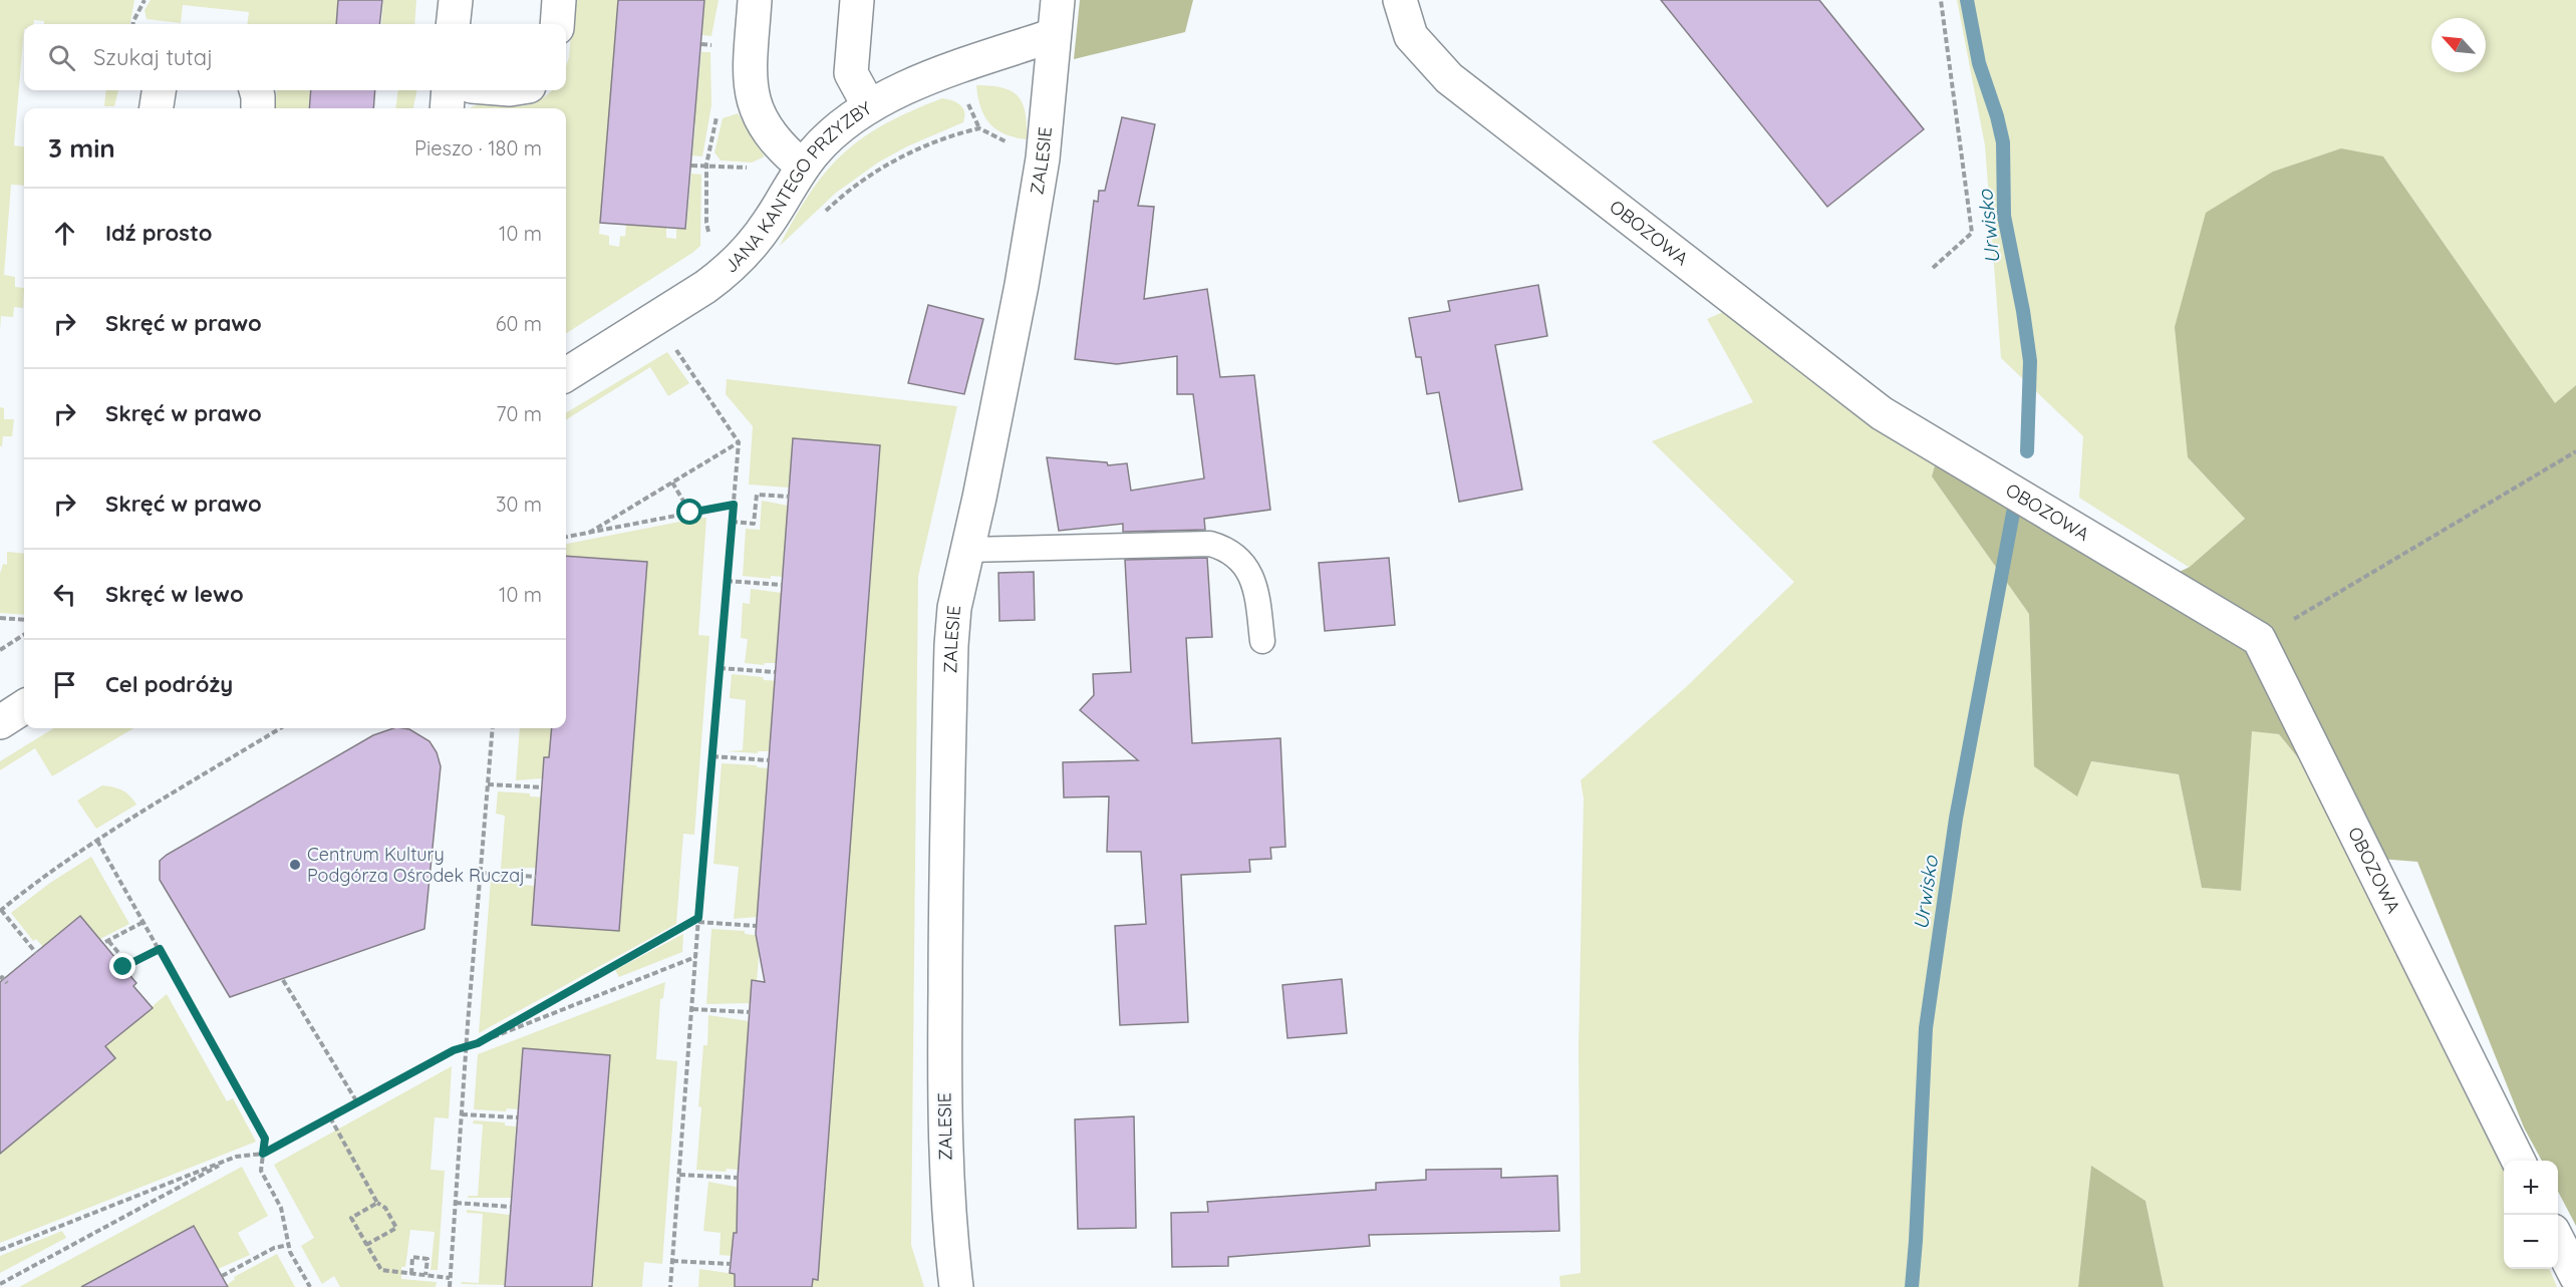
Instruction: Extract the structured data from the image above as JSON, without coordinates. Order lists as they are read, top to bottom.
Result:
{
  "streets": {
    "street": ["ZALESIE", "JANA KANTEGO PRZYZBY", "OBOZOWA"]
  },
  "crossings": [
    ["ZALESIE", "JANA KANTEGO PRZYZBY"]
  ],
  "water": ["Urwisko"],
  "places": ["Centrum Kultury Podgórza Ośrodek Ruczaj"],
  "north": "top left",
  "page": {
    "search": "Szukaj tutaj",
    "heading": ["3 min", "Pieszo · 180 m"],
    "list": [
      ["Idź prosto", "10 m"],
      ["Skręć w prawo", "60 m"],
      ["Skręć w prawo", "70 m"],
      ["Skręć w prawo", "30 m"],
      ["Skręć w lewo", "10 m"],
      "Cel podróży"
    ],
    "map_buttons": ["+", "−"]
  }
}
